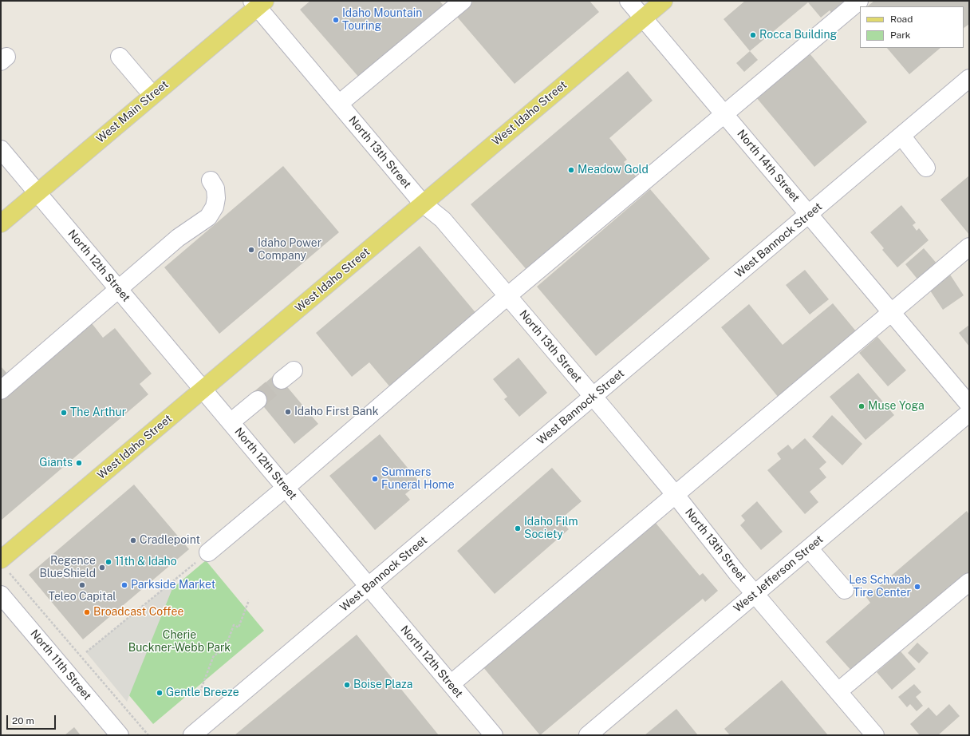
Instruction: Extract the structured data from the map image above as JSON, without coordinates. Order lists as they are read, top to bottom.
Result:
{
  "streets": {
    "main road": ["West Main Street", "West Idaho Street"],
    "street": [
      "North 13th Street",
      "North 14th Street",
      "West Bannock Street",
      "North 12th Street",
      "West Jefferson Street",
      "North 11th Street"
    ]
  },
  "crossings": [
    ["West Main Street", "North 13th Street"],
    ["West Main Street", "North 12th Street"],
    ["West Idaho Street", "North 13th Street"],
    ["West Idaho Street", "North 14th Street"],
    ["West Idaho Street", "North 12th Street"],
    ["North 13th Street", "West Bannock Street"],
    ["North 13th Street", "West Jefferson Street"],
    ["North 14th Street", "West Bannock Street"],
    ["West Bannock Street", "North 12th Street"]
  ],
  "parks": ["Cherie Buckner-Webb Park"],
  "places": [
    "Idaho Mountain Touring",
    "Rocca Building",
    "Meadow Gold",
    "Idaho Power Company",
    "Muse Yoga",
    "Idaho First Bank",
    "The Arthur",
    "Giants",
    "Summers Funeral Home",
    "Idaho Film Society",
    "Cradlepoint",
    "11th & Idaho",
    "Regence BlueShield",
    "Teleo Capital",
    "Parkside Market",
    "Les Schwab Tire Center",
    "Broadcast Coffee",
    "Boise Plaza",
    "Gentle Breeze"
  ],
  "legend": ["Road", "Park"],
  "scale_bar": "20 m"
}
